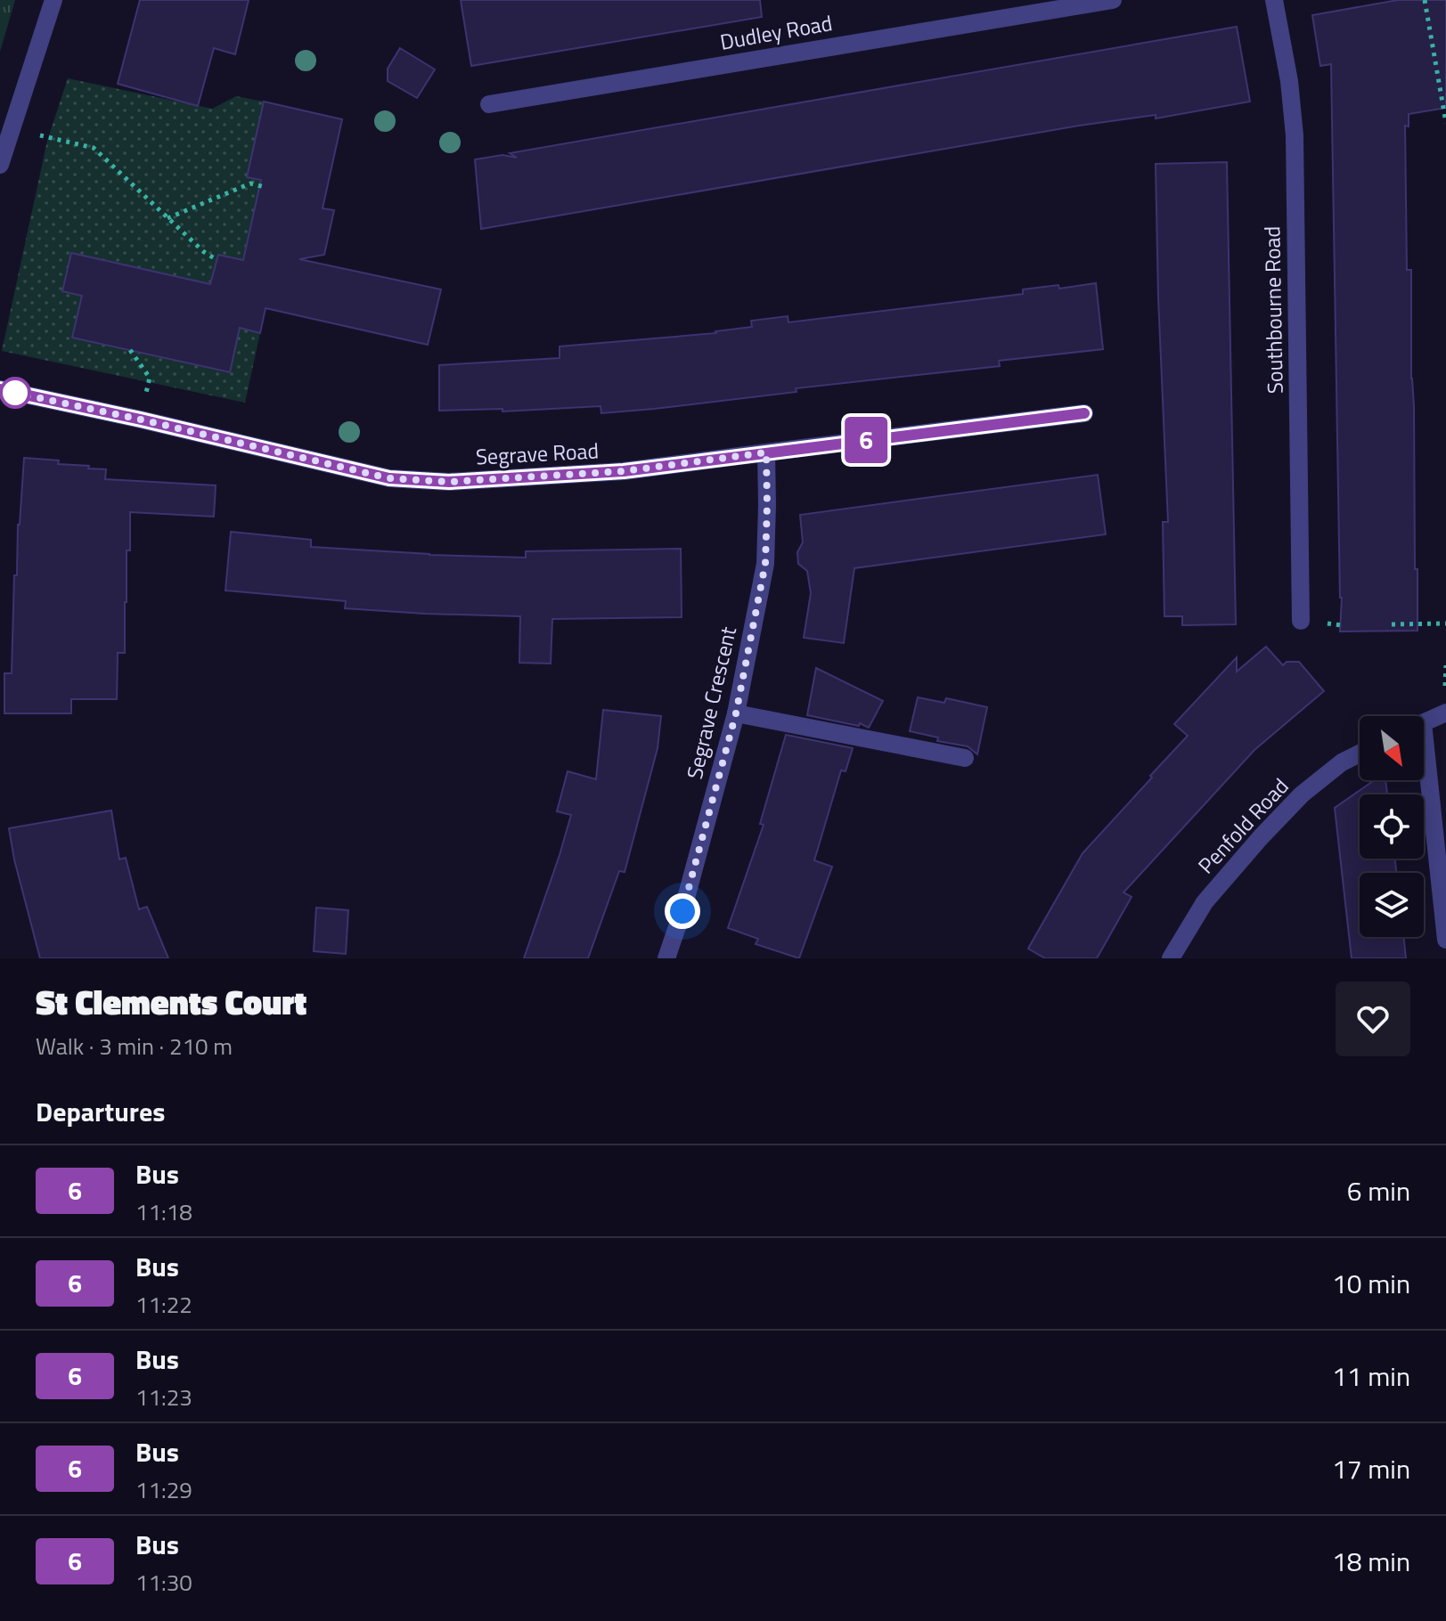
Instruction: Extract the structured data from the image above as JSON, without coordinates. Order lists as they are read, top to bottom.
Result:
{
  "streets": {
    "street": [
      "Dudley Road",
      "Southbourne Road",
      "Segrave Road",
      "Segrave Crescent",
      "Penfold Road"
    ]
  },
  "crossings": [
    ["Segrave Road", "Segrave Crescent"]
  ],
  "lines": ["bus line 6"],
  "north": "bottom right",
  "page": {
    "on_map": "6",
    "heading": [
      ["St Clements Court", "Walk · 3 min · 210 m"],
      "Departures"
    ],
    "list": [
      {
        "mark": "6",
        "name": "Bus",
        "note": "11:18",
        "value": "6 min"
      },
      {
        "mark": "6",
        "name": "Bus",
        "note": "11:22",
        "value": "10 min"
      },
      {
        "mark": "6",
        "name": "Bus",
        "note": "11:23",
        "value": "11 min"
      },
      {
        "mark": "6",
        "name": "Bus",
        "note": "11:29",
        "value": "17 min"
      },
      {
        "mark": "6",
        "name": "Bus",
        "note": "11:30",
        "value": "18 min"
      }
    ]
  }
}
